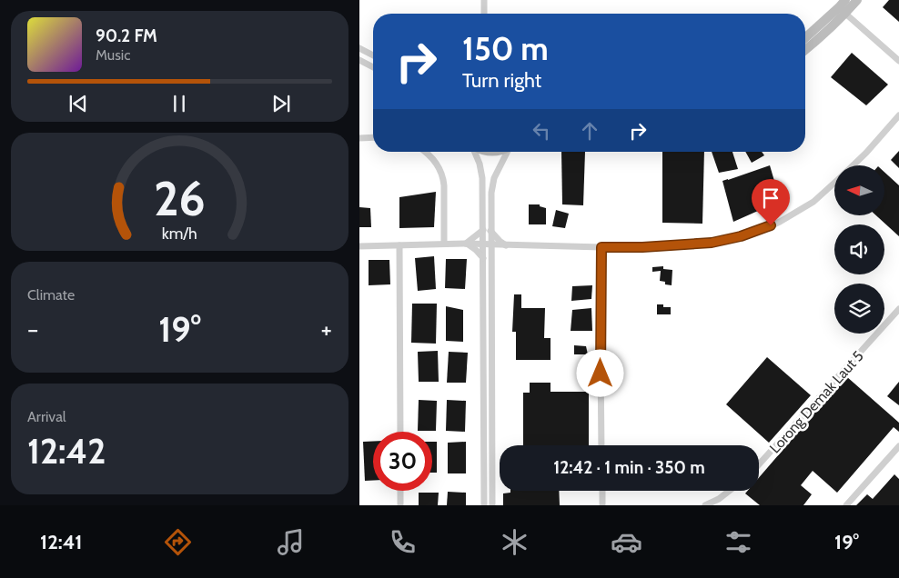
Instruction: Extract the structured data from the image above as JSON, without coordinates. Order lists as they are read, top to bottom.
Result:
{
  "streets": {
    "street": ["Lorong Demak Laut 5"]
  },
  "north": "left",
  "page": {
    "turn": ["150 m", "Turn right"],
    "song": ["90.2 FM", "Music"],
    "tile": [
      "Climate",
      ["Arrival", "12:42"]
    ],
    "heat": ["−", "19°", "+"],
    "limit": "30",
    "trip": "12:42 · 1 min · 350 m",
    "tabs": ["12:41", "19°"],
    "gauge": ["26", "km/h"]
  }
}
